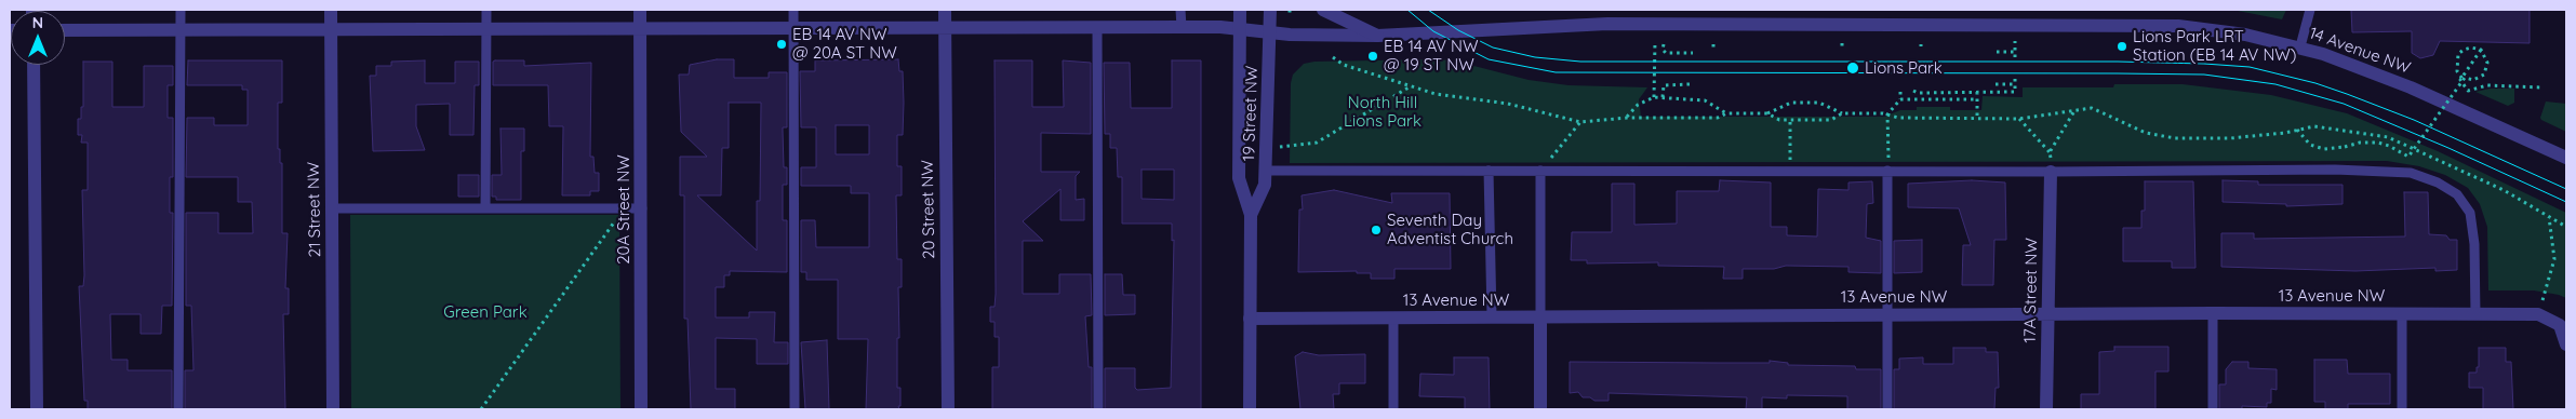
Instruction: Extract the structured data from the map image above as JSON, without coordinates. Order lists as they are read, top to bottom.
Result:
{
  "streets": {
    "street": [
      "14 Avenue NW",
      "19 Street NW",
      "21 Street NW",
      "20A Street NW",
      "20 Street NW",
      "17A Street NW",
      "13 Avenue NW"
    ]
  },
  "crossings": [
    ["14 Avenue NW", "19 Street NW"],
    ["14 Avenue NW", "21 Street NW"],
    ["14 Avenue NW", "20A Street NW"],
    ["14 Avenue NW", "20 Street NW"],
    ["19 Street NW", "13 Avenue NW"],
    ["17A Street NW", "13 Avenue NW"]
  ],
  "parks": ["North Hill Lions Park", "Green Park"],
  "places": [
    "EB 14 AV NW @ 20A ST NW",
    "Lions Park LRT Station (EB 14 AV NW)",
    "EB 14 AV NW @ 19 ST NW",
    "Lions Park",
    "Seventh Day Adventist Church"
  ],
  "north": "top"
}
